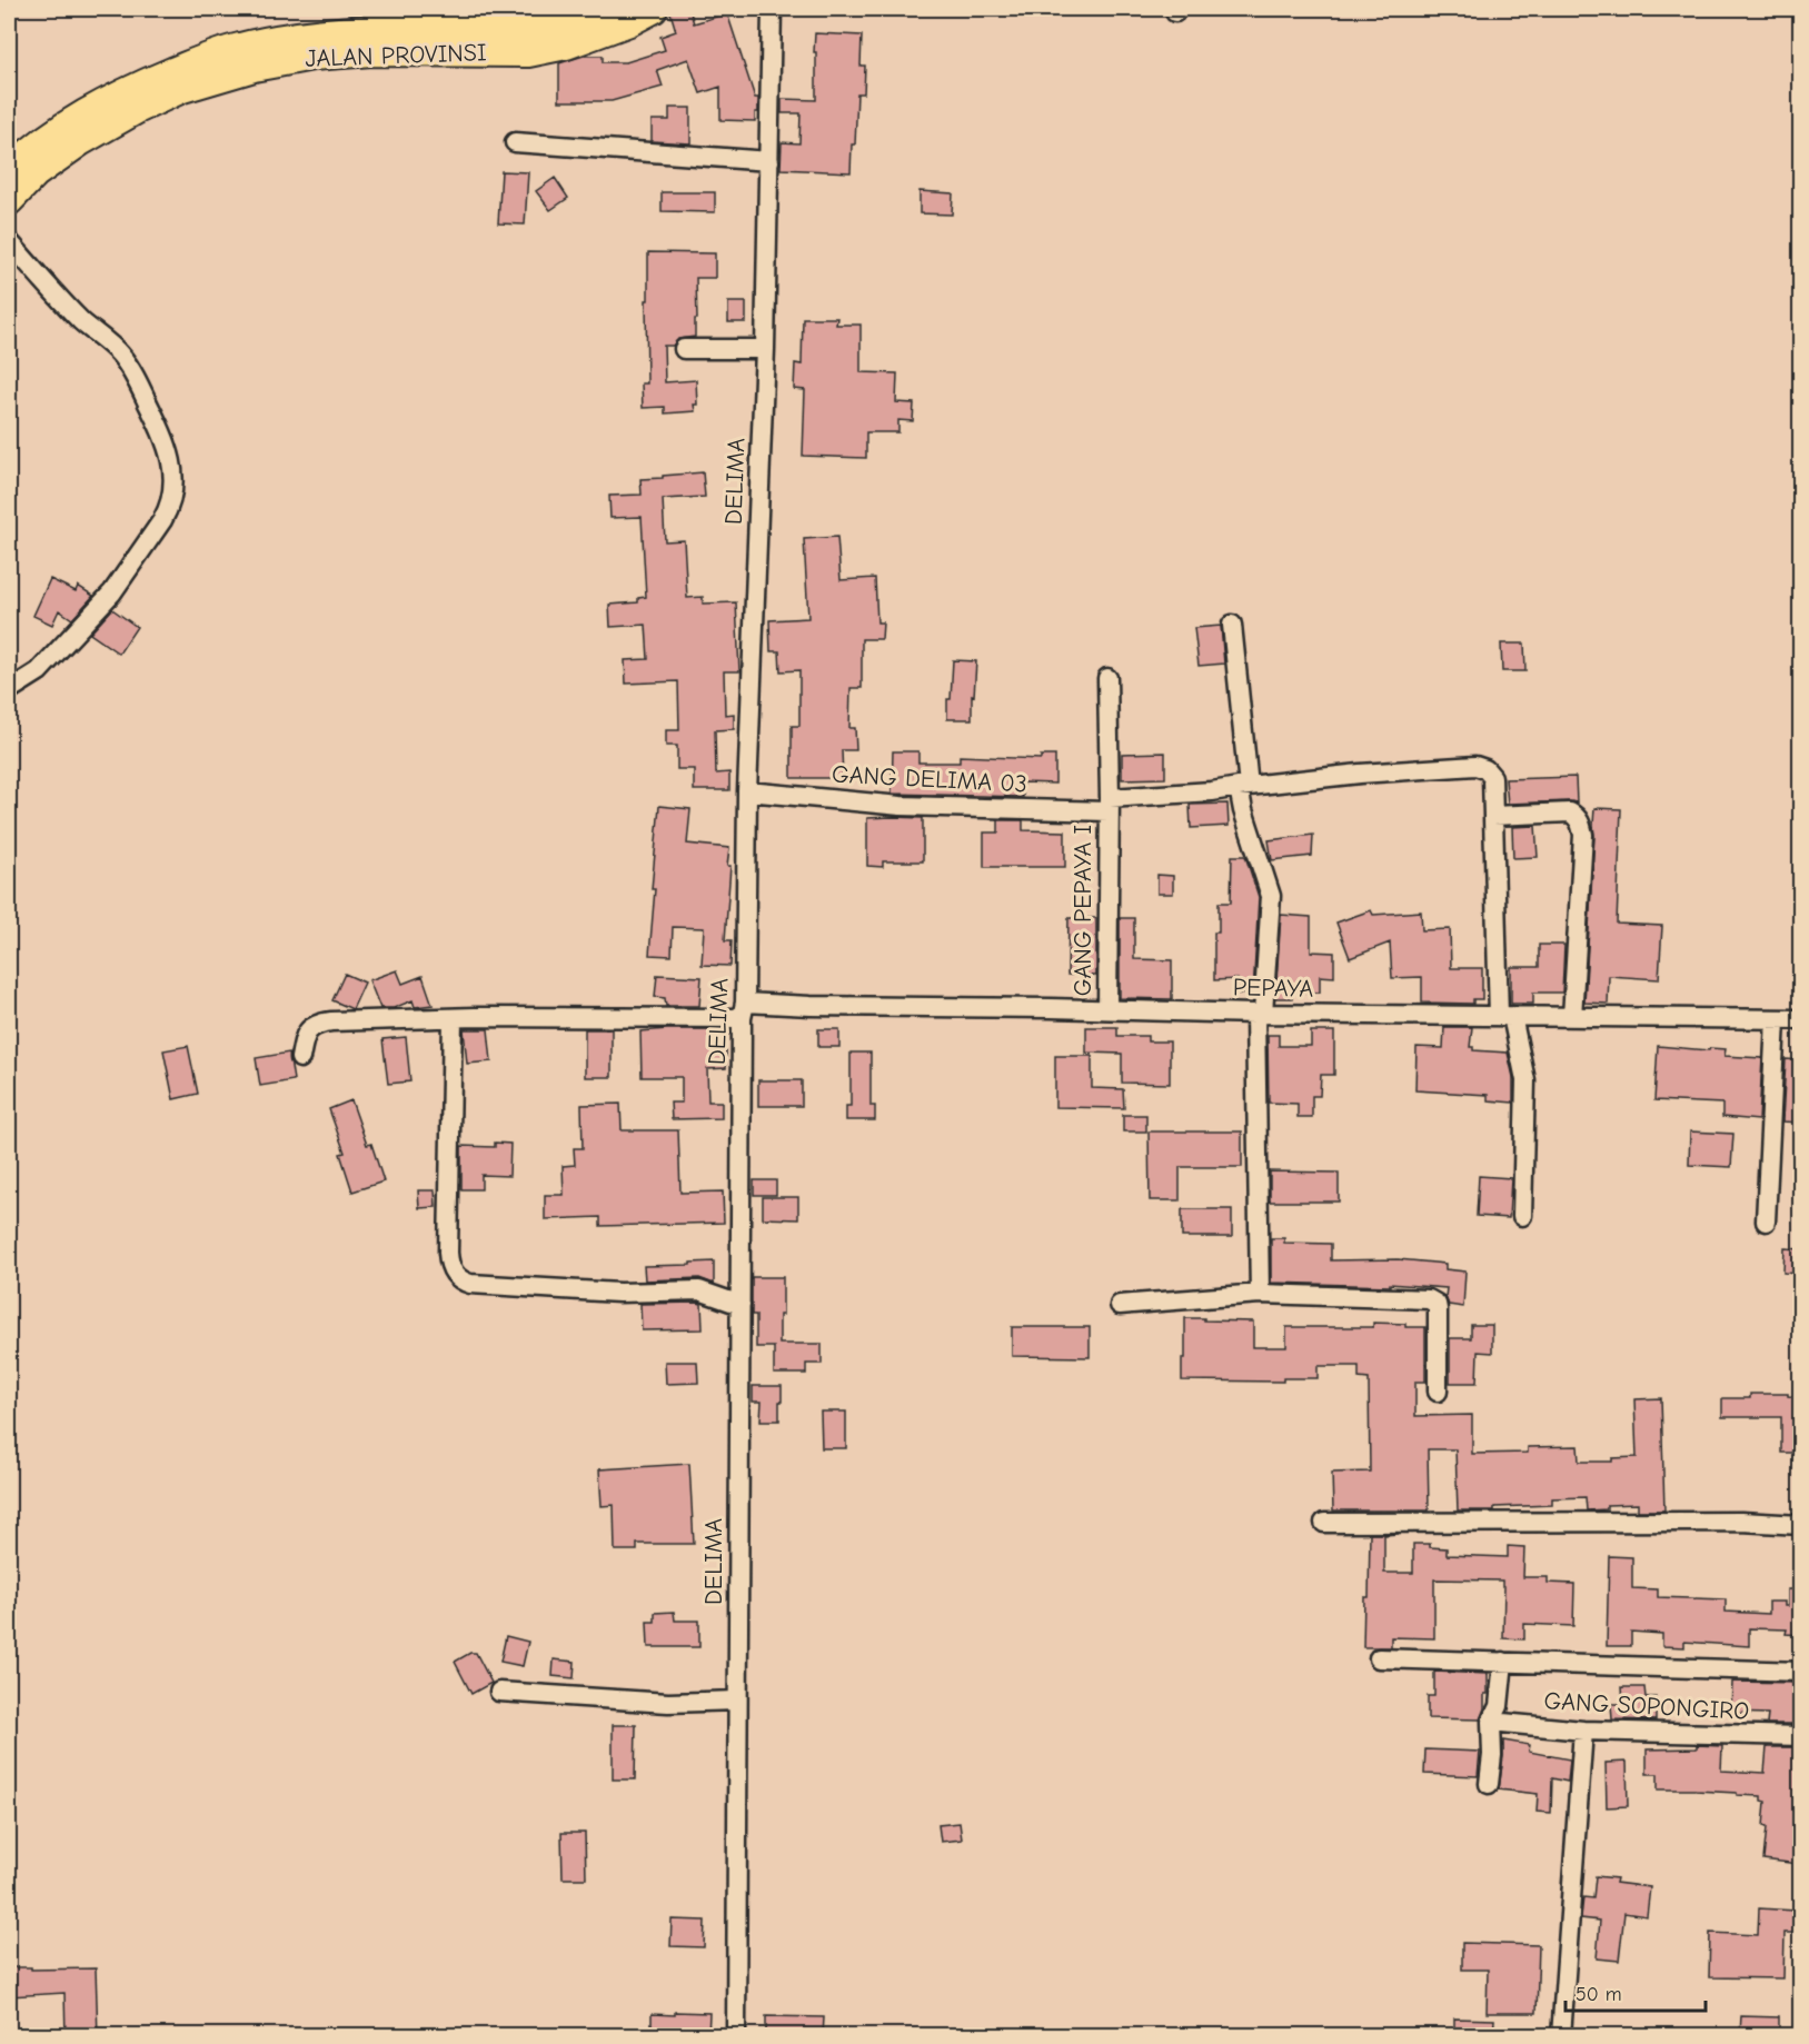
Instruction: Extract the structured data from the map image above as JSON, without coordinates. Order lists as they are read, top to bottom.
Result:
{
  "streets": {
    "main road": ["JALAN PROVINSI"],
    "street": [
      "DELIMA",
      "GANG DELIMA 03",
      "GANG PEPAYA I",
      "PEPAYA",
      "GANG SOPONGIRO"
    ]
  },
  "crossings": [
    ["DELIMA", "GANG DELIMA 03"],
    ["DELIMA", "PEPAYA"],
    ["GANG DELIMA 03", "GANG PEPAYA I"],
    ["GANG PEPAYA I", "PEPAYA"]
  ],
  "scale_bar": "50 m"
}
